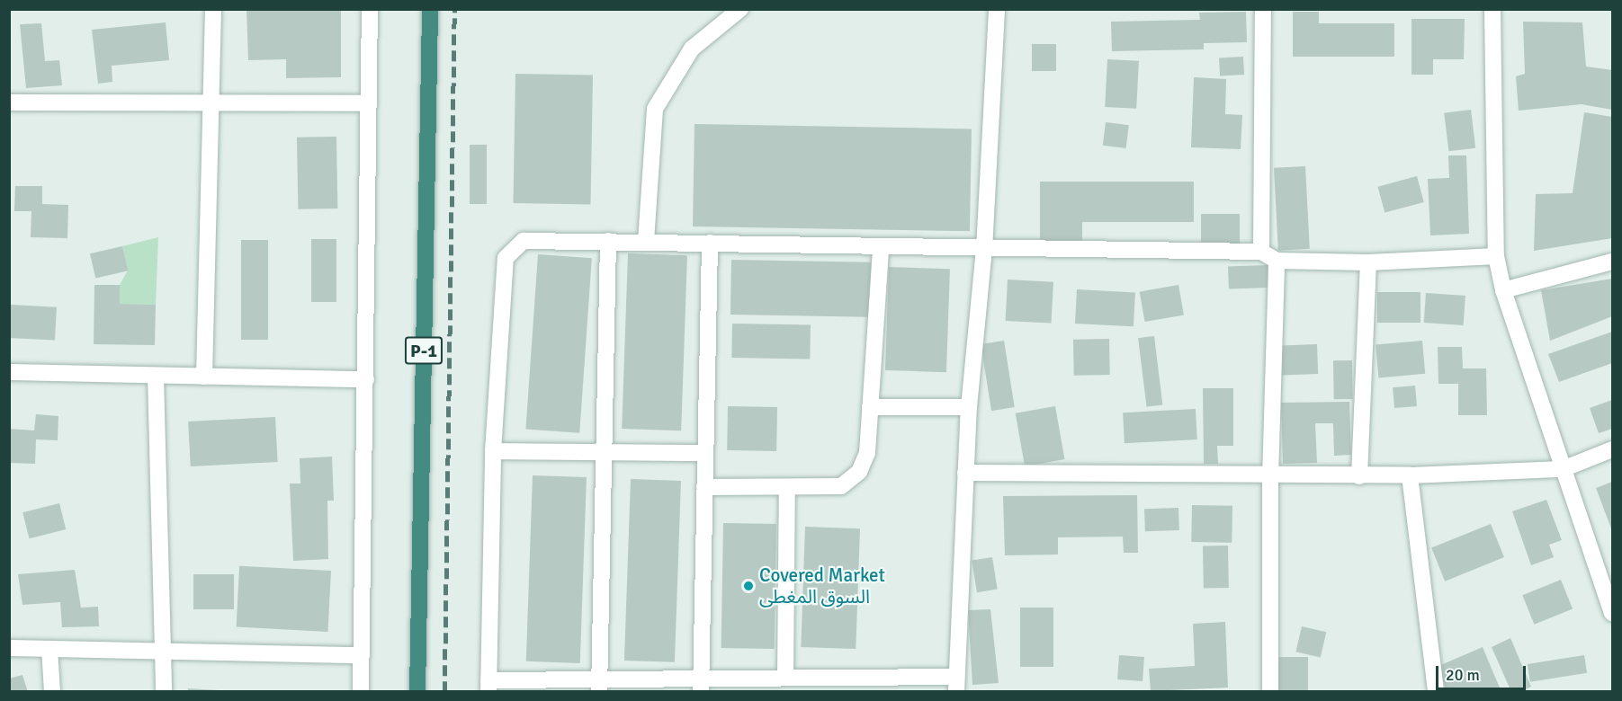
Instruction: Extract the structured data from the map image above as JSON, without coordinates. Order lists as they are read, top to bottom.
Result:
{
  "streets": {
    "highway": ["P-1"]
  },
  "places": ["Covered Market السوق المغطى"],
  "scale_bar": "20 m"
}
